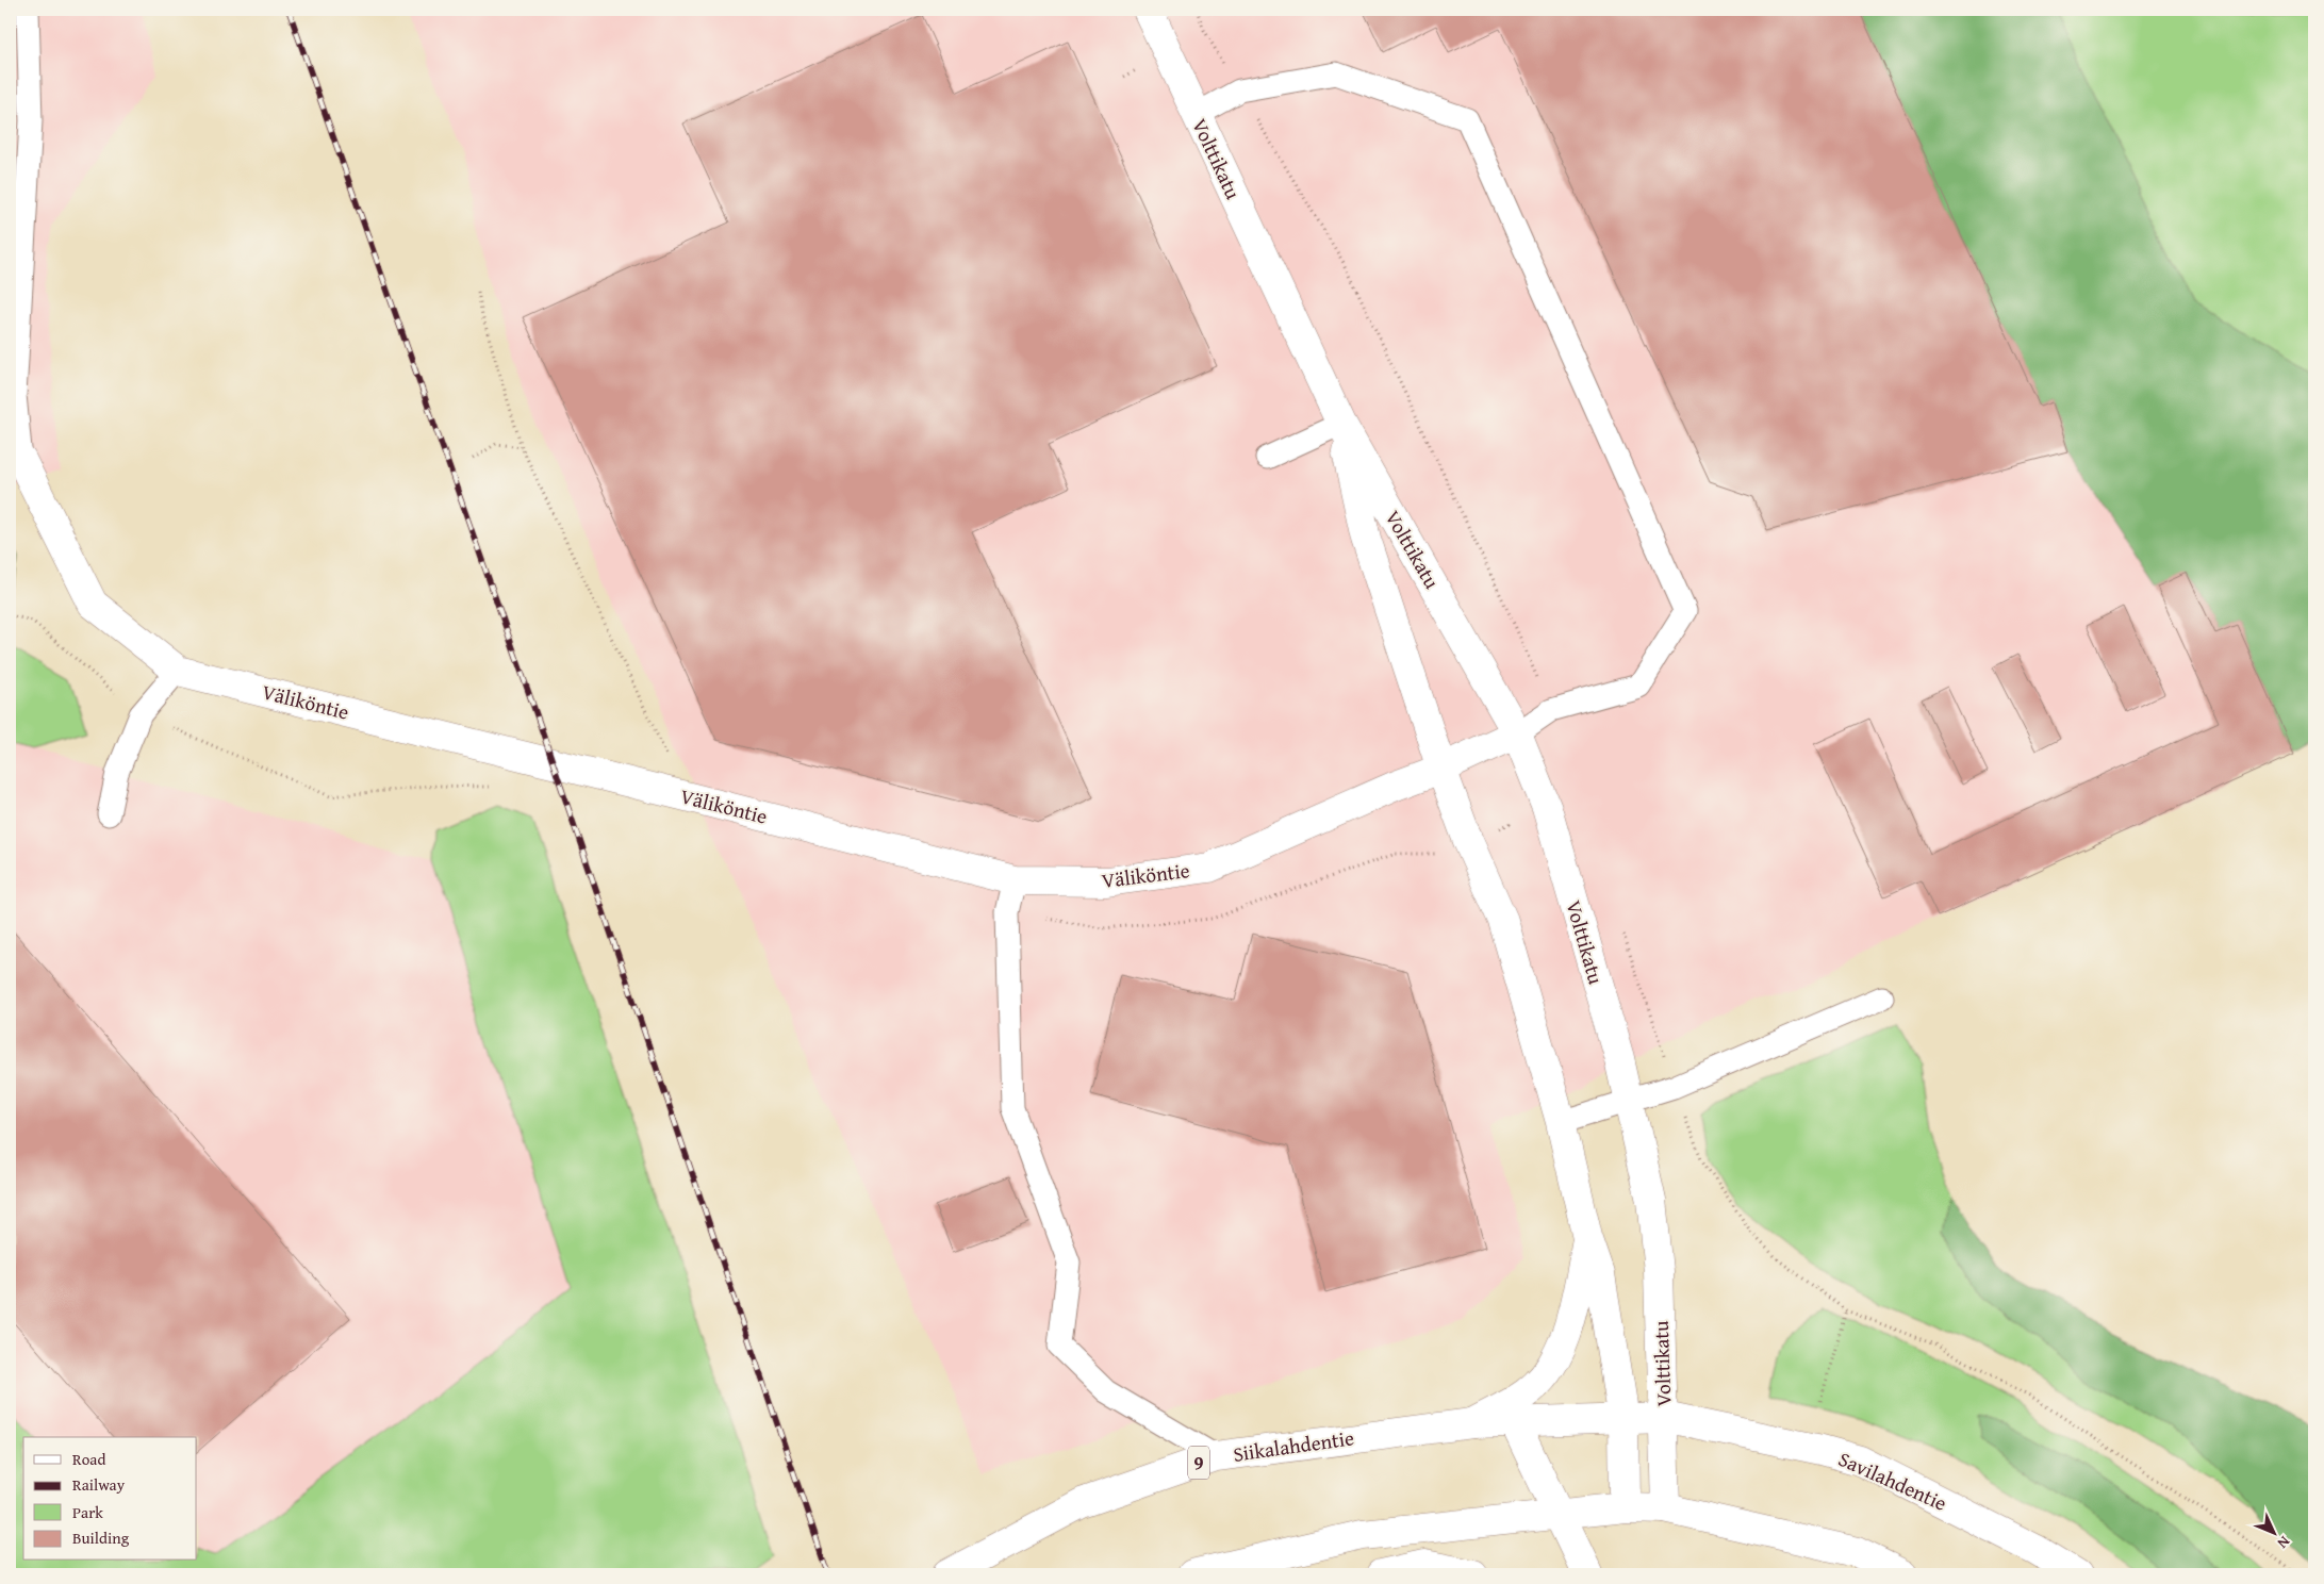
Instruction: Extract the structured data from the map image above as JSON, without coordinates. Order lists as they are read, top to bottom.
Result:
{
  "streets": {
    "main road": [
      "Volttikatu",
      "Väliköntie",
      "Siikalahdentie",
      "9",
      "Savilahdentie"
    ]
  },
  "crossings": [
    ["Volttikatu", "Väliköntie"],
    ["Volttikatu", "Siikalahdentie"],
    ["Volttikatu", "Savilahdentie"],
    ["Siikalahdentie", "Savilahdentie"]
  ],
  "legend": [
    "Road",
    "Railway",
    "Park",
    "Building"
  ],
  "north": "bottom right"
}
